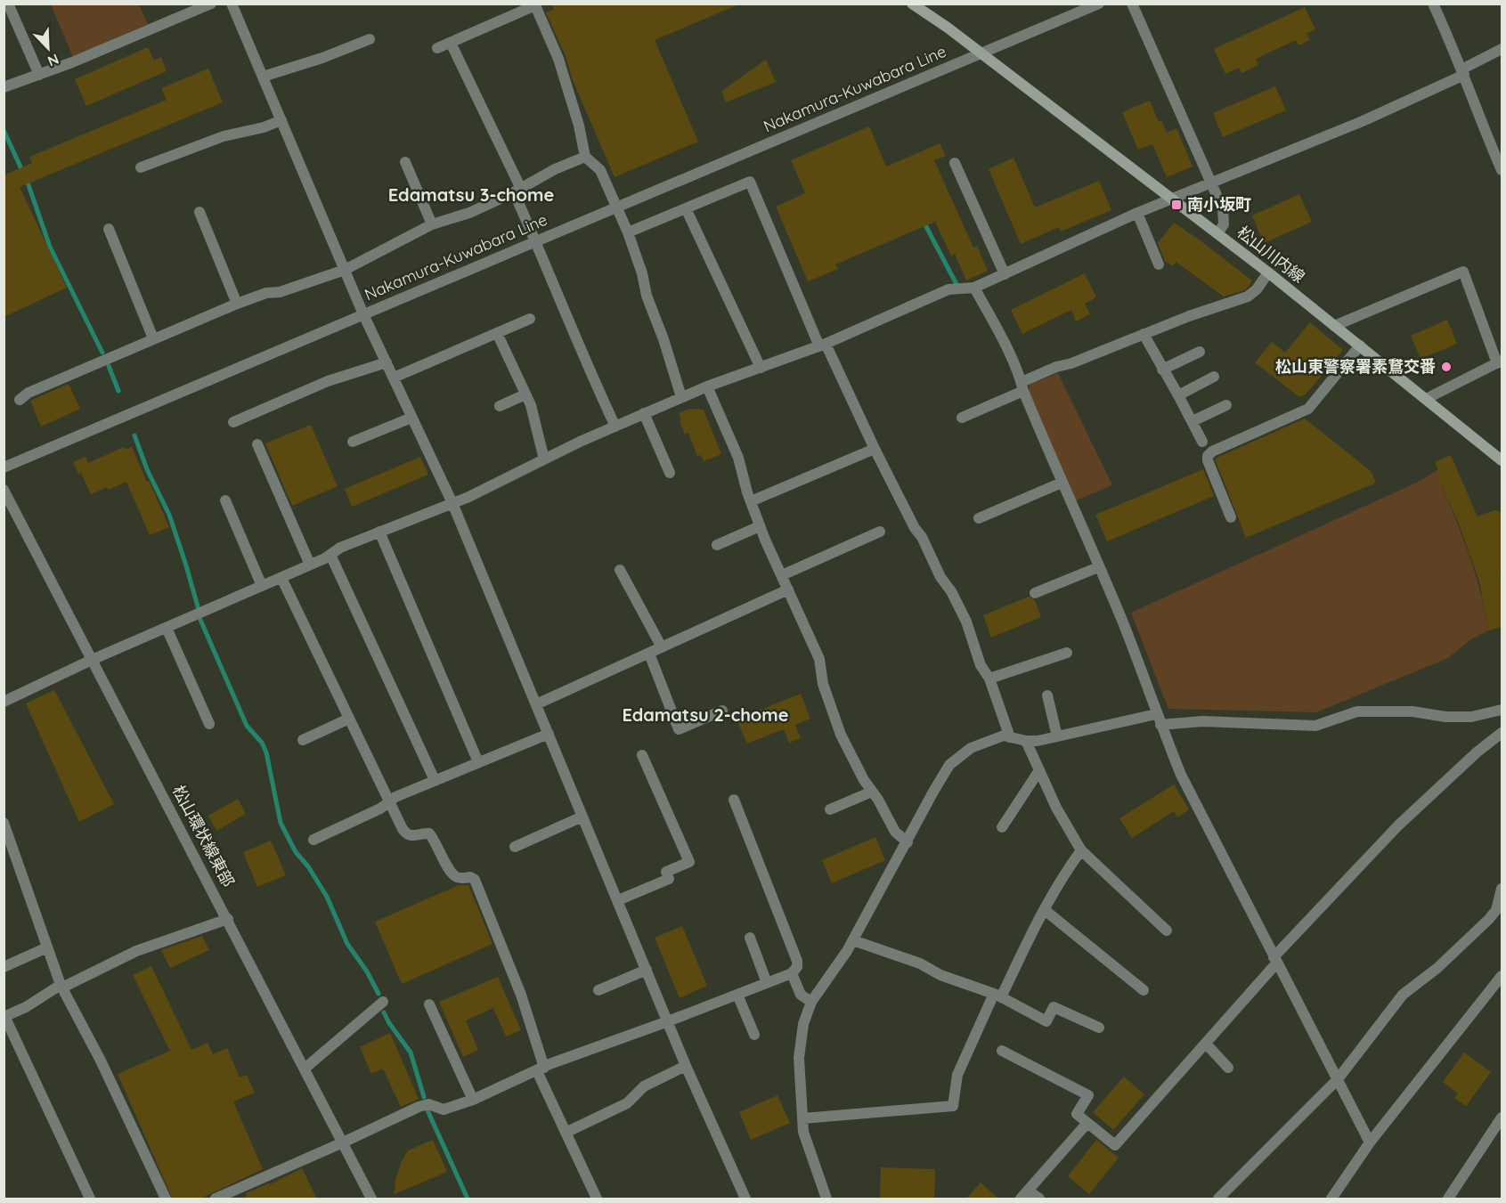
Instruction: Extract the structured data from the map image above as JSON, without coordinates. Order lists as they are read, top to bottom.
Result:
{
  "streets": {
    "main road": ["松山川内線"],
    "street": ["Nakamura-Kuwabara Line", "松山環状線東部"]
  },
  "crossings": [
    ["Nakamura-Kuwabara Line", "松山川内線"]
  ],
  "districts": ["Edamatsu 3-chome", "Edamatsu 2-chome"],
  "places": {
    "transit": ["南小坂町"],
    "other": ["松山東警察署素鵞交番"]
  },
  "north": "bottom right"
}
